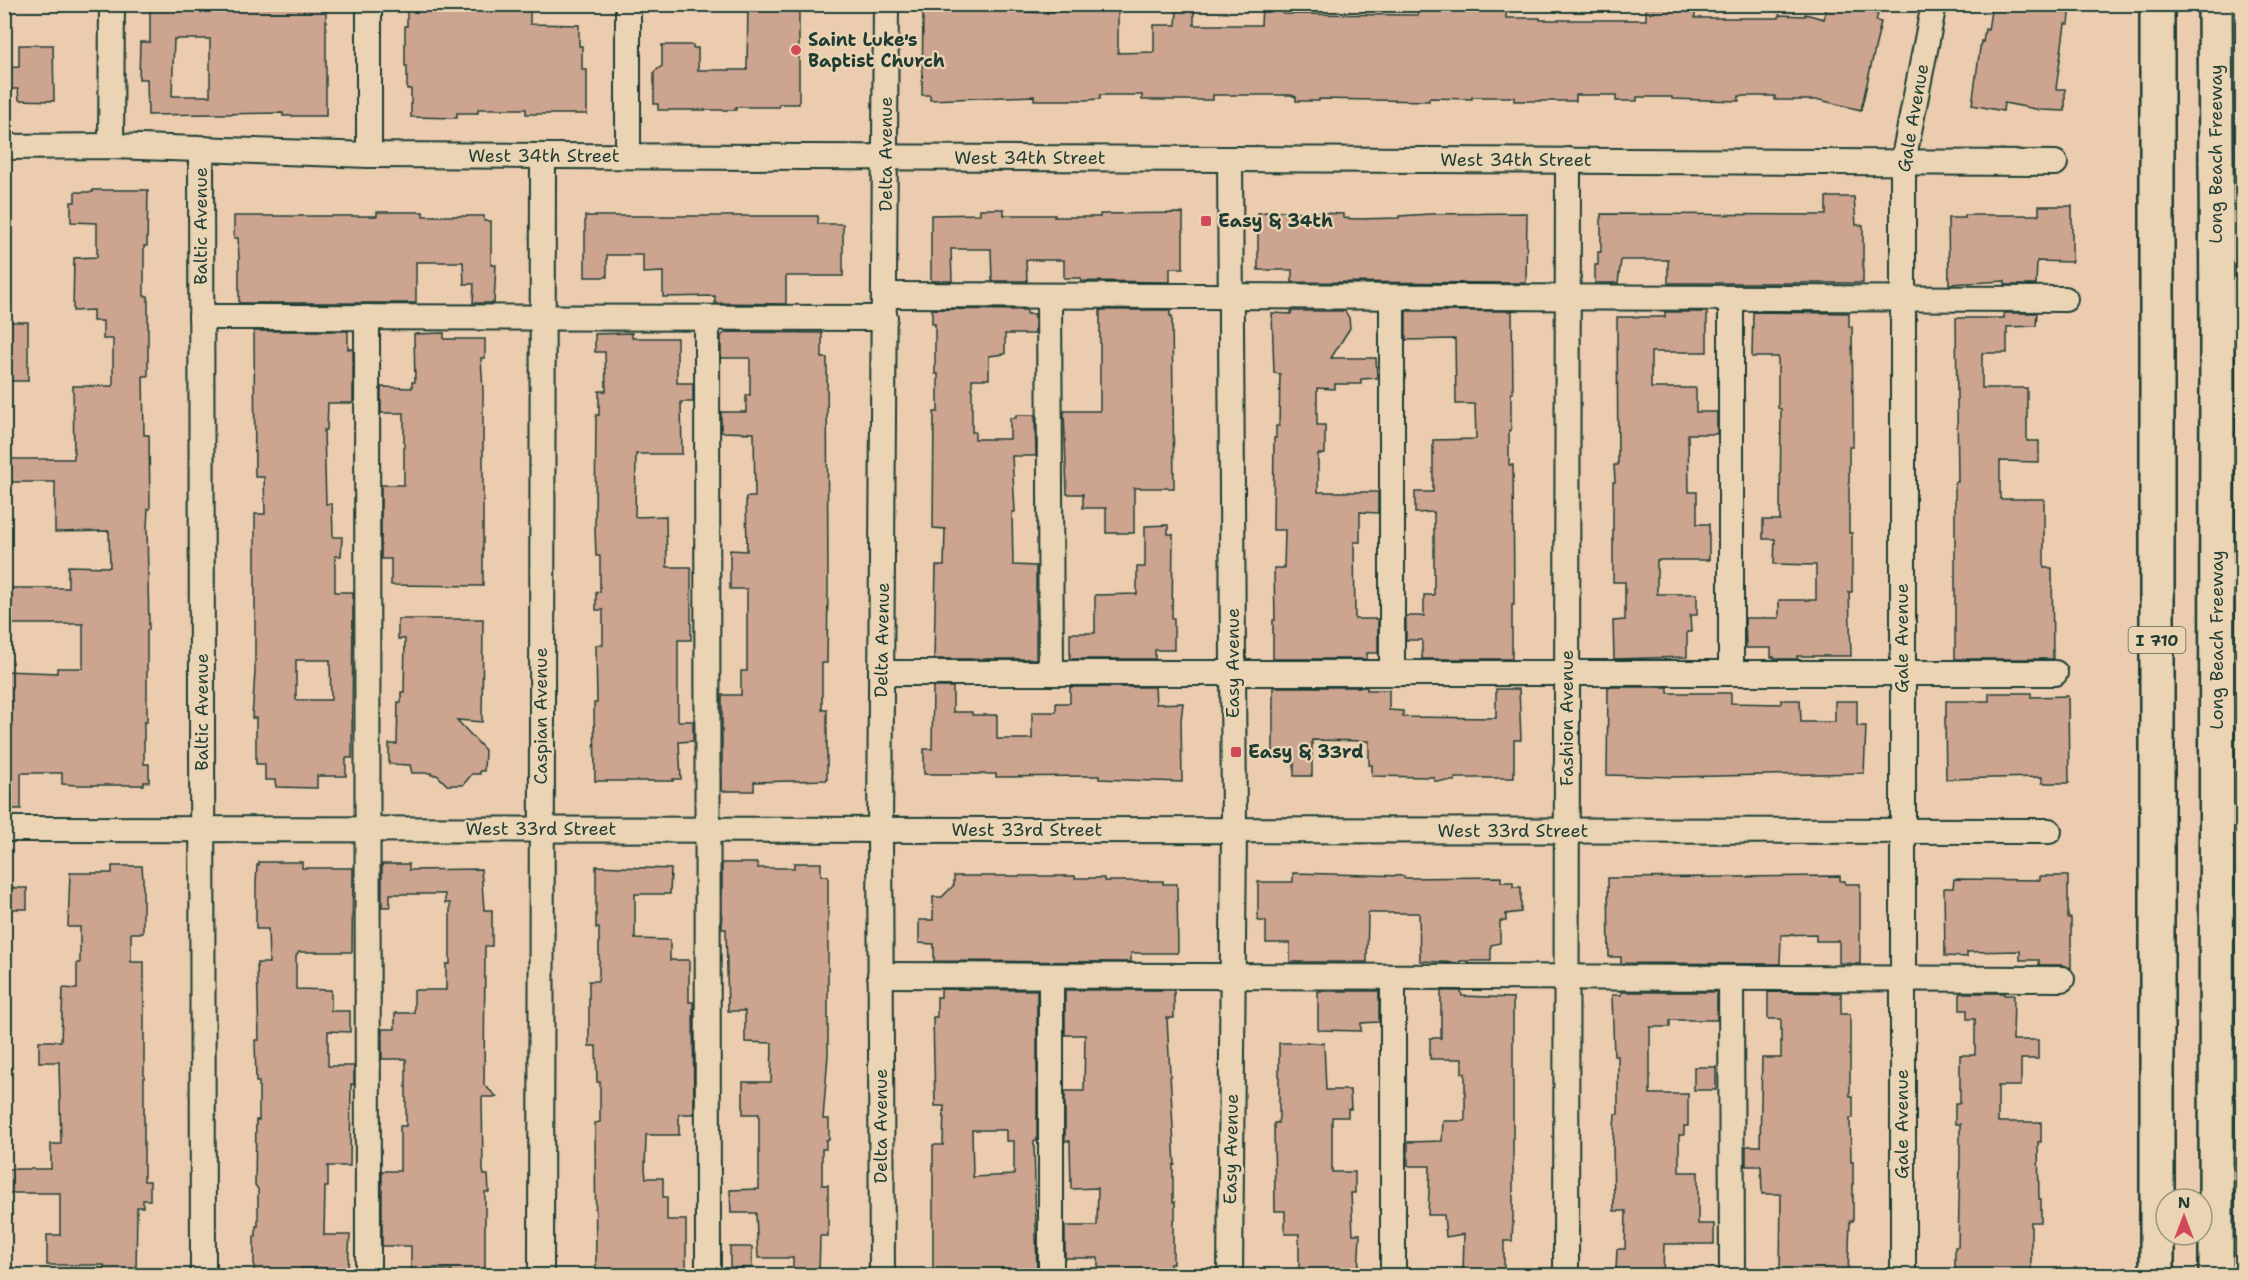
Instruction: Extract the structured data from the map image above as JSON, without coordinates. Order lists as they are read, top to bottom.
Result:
{
  "streets": {
    "highway": ["Long Beach Freeway", "I 710"],
    "street": [
      "Gale Avenue",
      "Delta Avenue",
      "West 34th Street",
      "Baltic Avenue",
      "Easy Avenue",
      "Caspian Avenue",
      "Fashion Avenue",
      "West 33rd Street"
    ]
  },
  "crossings": [
    ["Gale Avenue", "West 34th Street"],
    ["Gale Avenue", "West 33rd Street"],
    ["Delta Avenue", "West 34th Street"],
    ["Delta Avenue", "West 33rd Street"],
    ["West 34th Street", "Baltic Avenue"],
    ["West 34th Street", "Easy Avenue"],
    ["West 34th Street", "Caspian Avenue"],
    ["West 34th Street", "Fashion Avenue"],
    ["Baltic Avenue", "West 33rd Street"],
    ["Easy Avenue", "West 33rd Street"],
    ["Caspian Avenue", "West 33rd Street"],
    ["Fashion Avenue", "West 33rd Street"]
  ],
  "places": {
    "other": ["Saint Luke's Baptist Church"],
    "transit": ["Easy & 34th", "Easy & 33rd"]
  },
  "north": "top"
}
